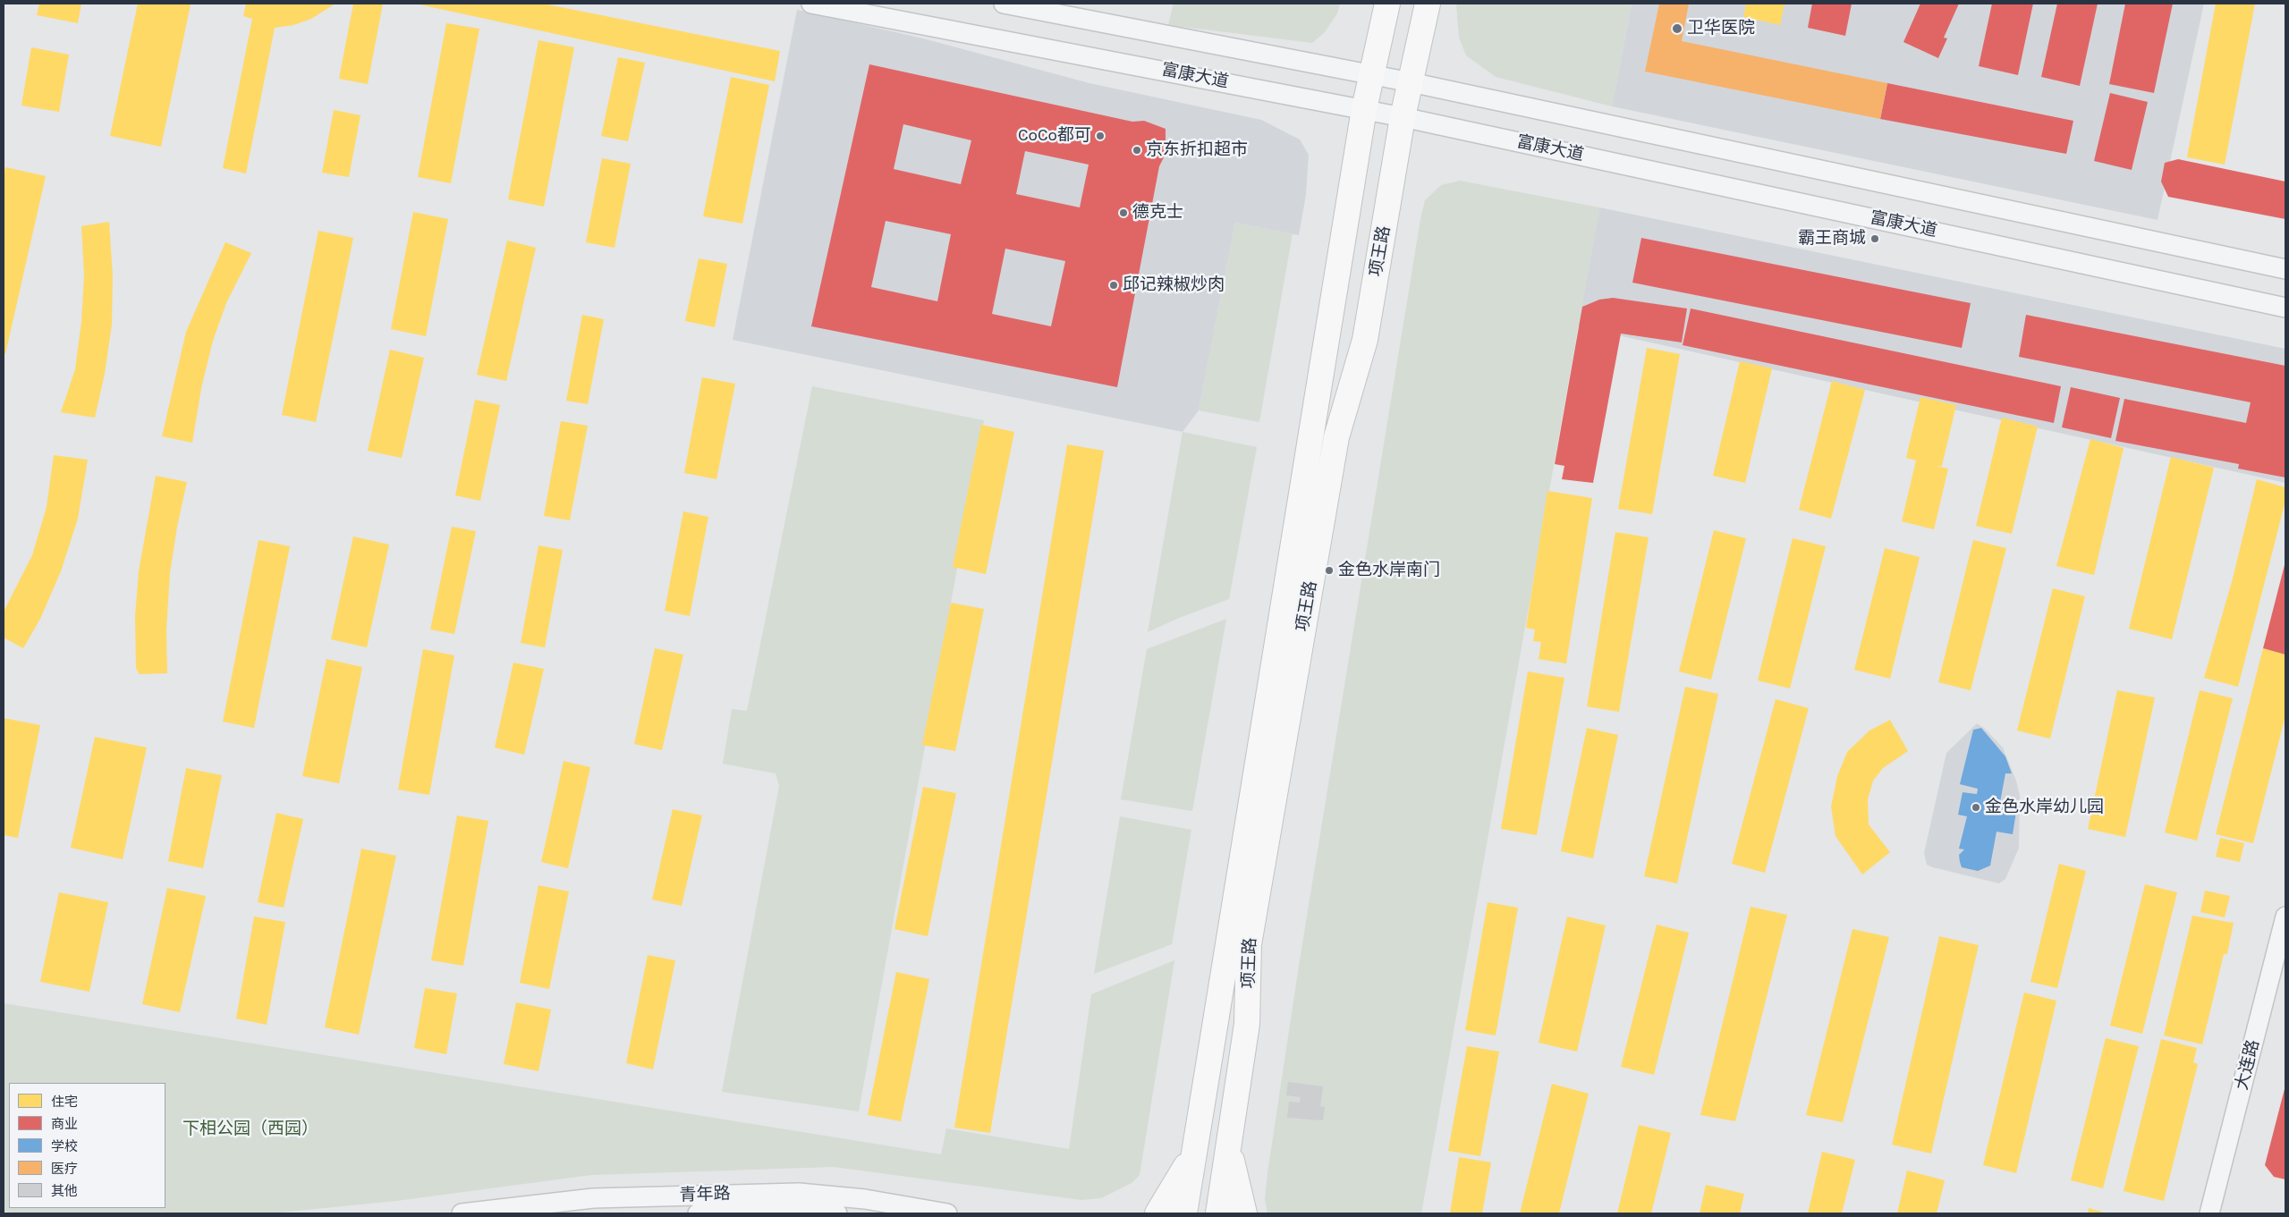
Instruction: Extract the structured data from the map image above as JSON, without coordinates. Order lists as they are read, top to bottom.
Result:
{
  "streets": {
    "main road": ["项王路"],
    "street": ["富康大道", "大连路", "青年路"]
  },
  "crossings": [
    ["富康大道", "项王路"]
  ],
  "parks": ["下相公园（西园）"],
  "places": [
    "卫华医院",
    "CoCo都可",
    "京东折扣超市",
    "德克士",
    "霸王商城",
    "邱记辣椒炒肉",
    "金色水岸南门",
    "金色水岸幼儿园"
  ],
  "legend": [
    "住宅",
    "商业",
    "学校",
    "医疗",
    "其他"
  ]
}
